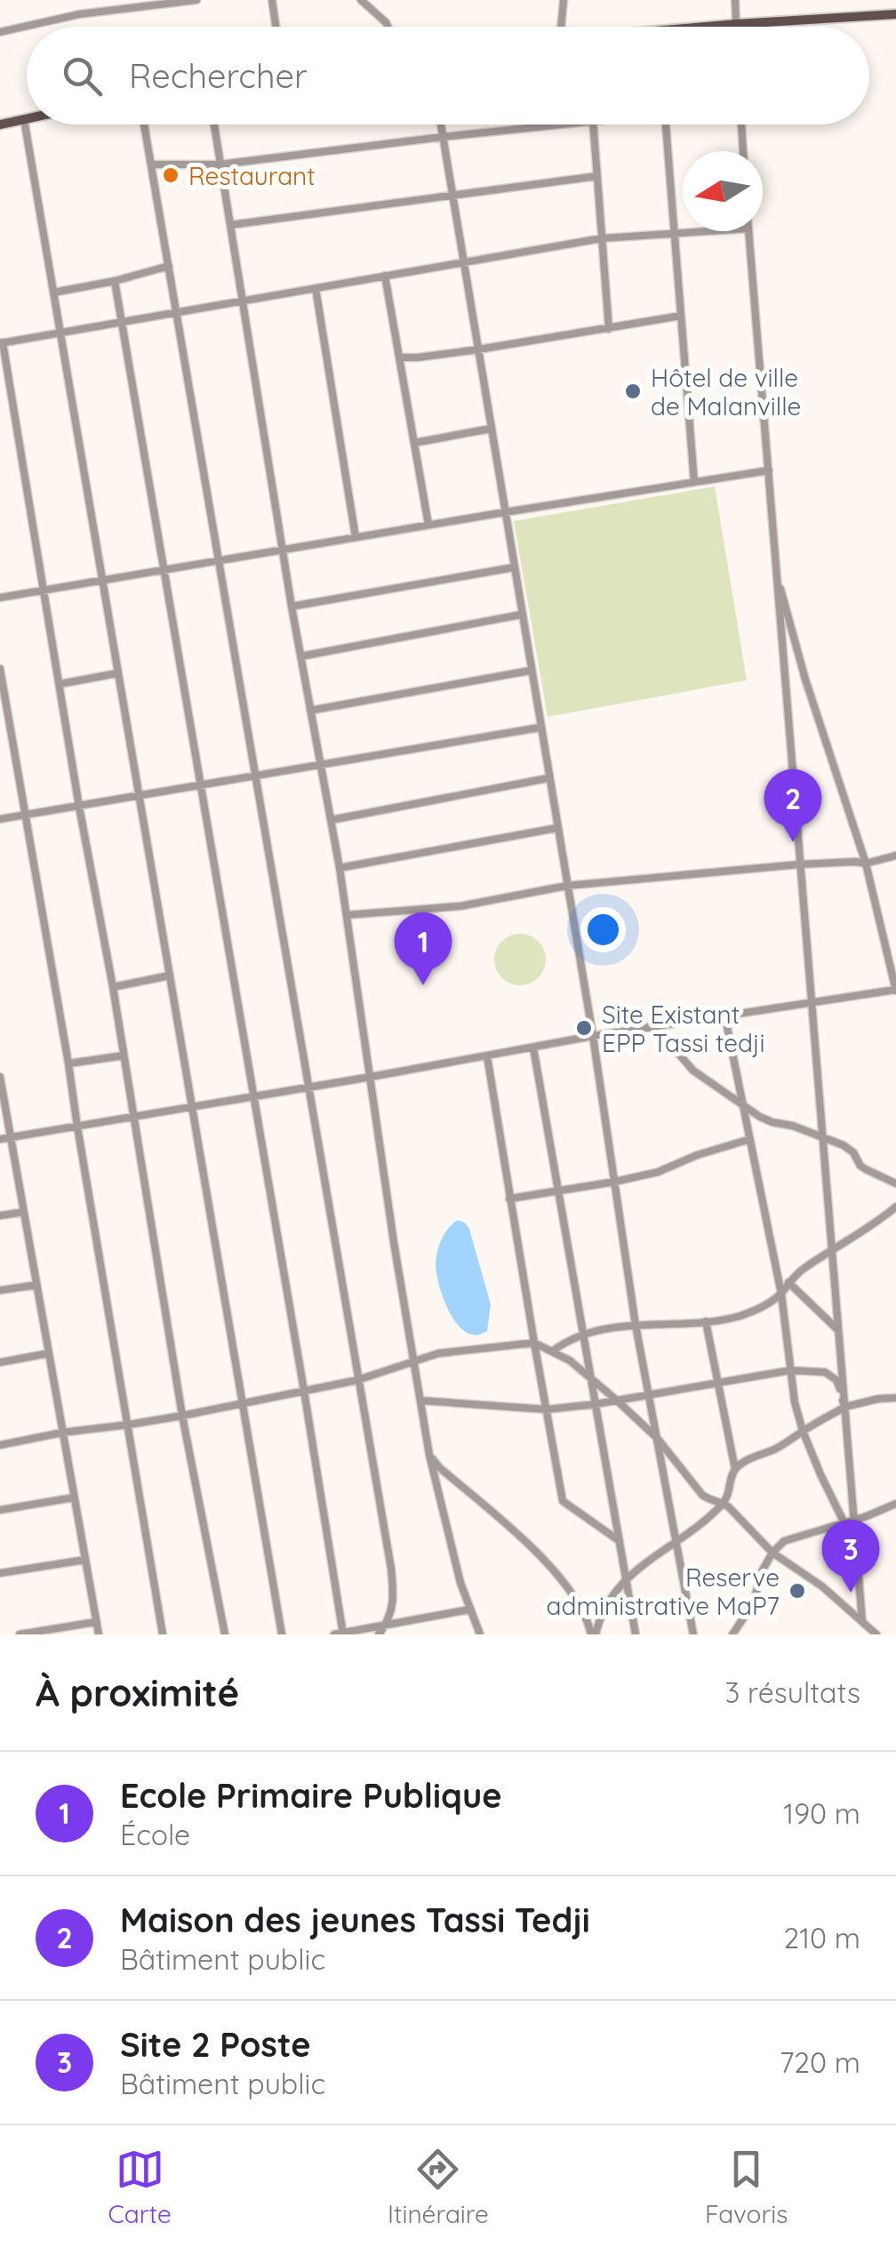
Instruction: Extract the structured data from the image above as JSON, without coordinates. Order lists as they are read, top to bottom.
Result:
{
  "places": [
    "Restaurant",
    "Hôtel de ville de Malanville",
    "Site Existant EPP Tassi tedji",
    "Reserve administrative MaP7"
  ],
  "north": "left",
  "page": {
    "search": "Rechercher",
    "pins": ["2", "1", "3"],
    "heading": ["À proximité", "3 résultats"],
    "list": [
      {
        "mark": "1",
        "name": "Ecole Primaire Publique",
        "note": "École",
        "value": "190 m"
      },
      {
        "mark": "2",
        "name": "Maison des jeunes Tassi Tedji",
        "note": "Bâtiment public",
        "value": "210 m"
      },
      {
        "mark": "3",
        "name": "Site 2 Poste",
        "note": "Bâtiment public",
        "value": "720 m"
      }
    ],
    "nav": ["Carte", "Itinéraire", "Favoris"]
  }
}
